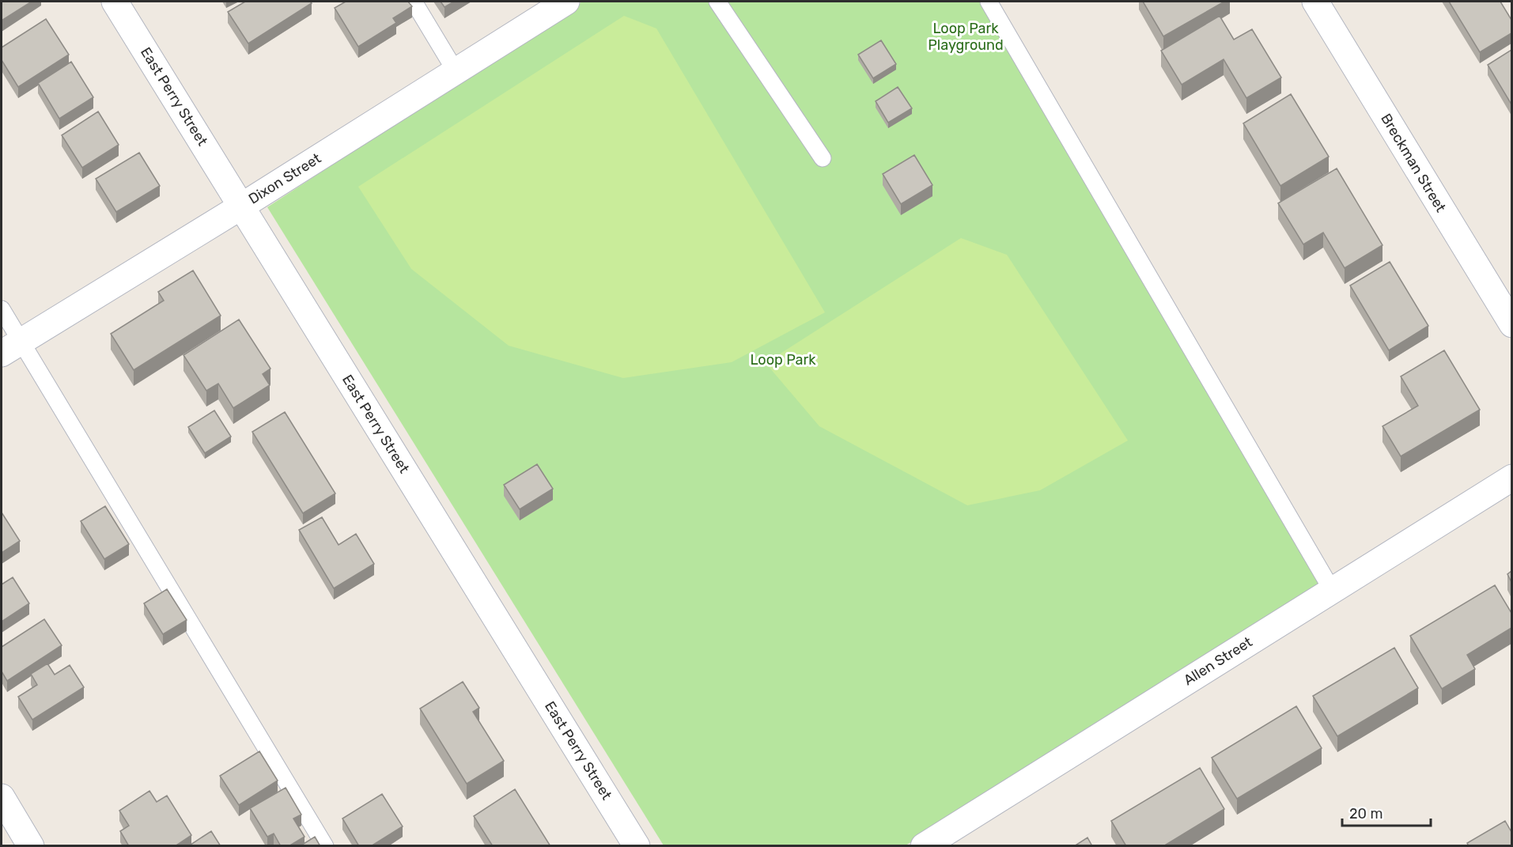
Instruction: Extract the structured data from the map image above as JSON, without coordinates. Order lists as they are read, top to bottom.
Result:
{
  "streets": {
    "street": [
      "East Perry Street",
      "Breckman Street",
      "Dixon Street",
      "Allen Street"
    ]
  },
  "crossings": [
    ["East Perry Street", "Dixon Street"]
  ],
  "parks": ["Loop Park Playground", "Loop Park"],
  "scale_bar": "20 m"
}
